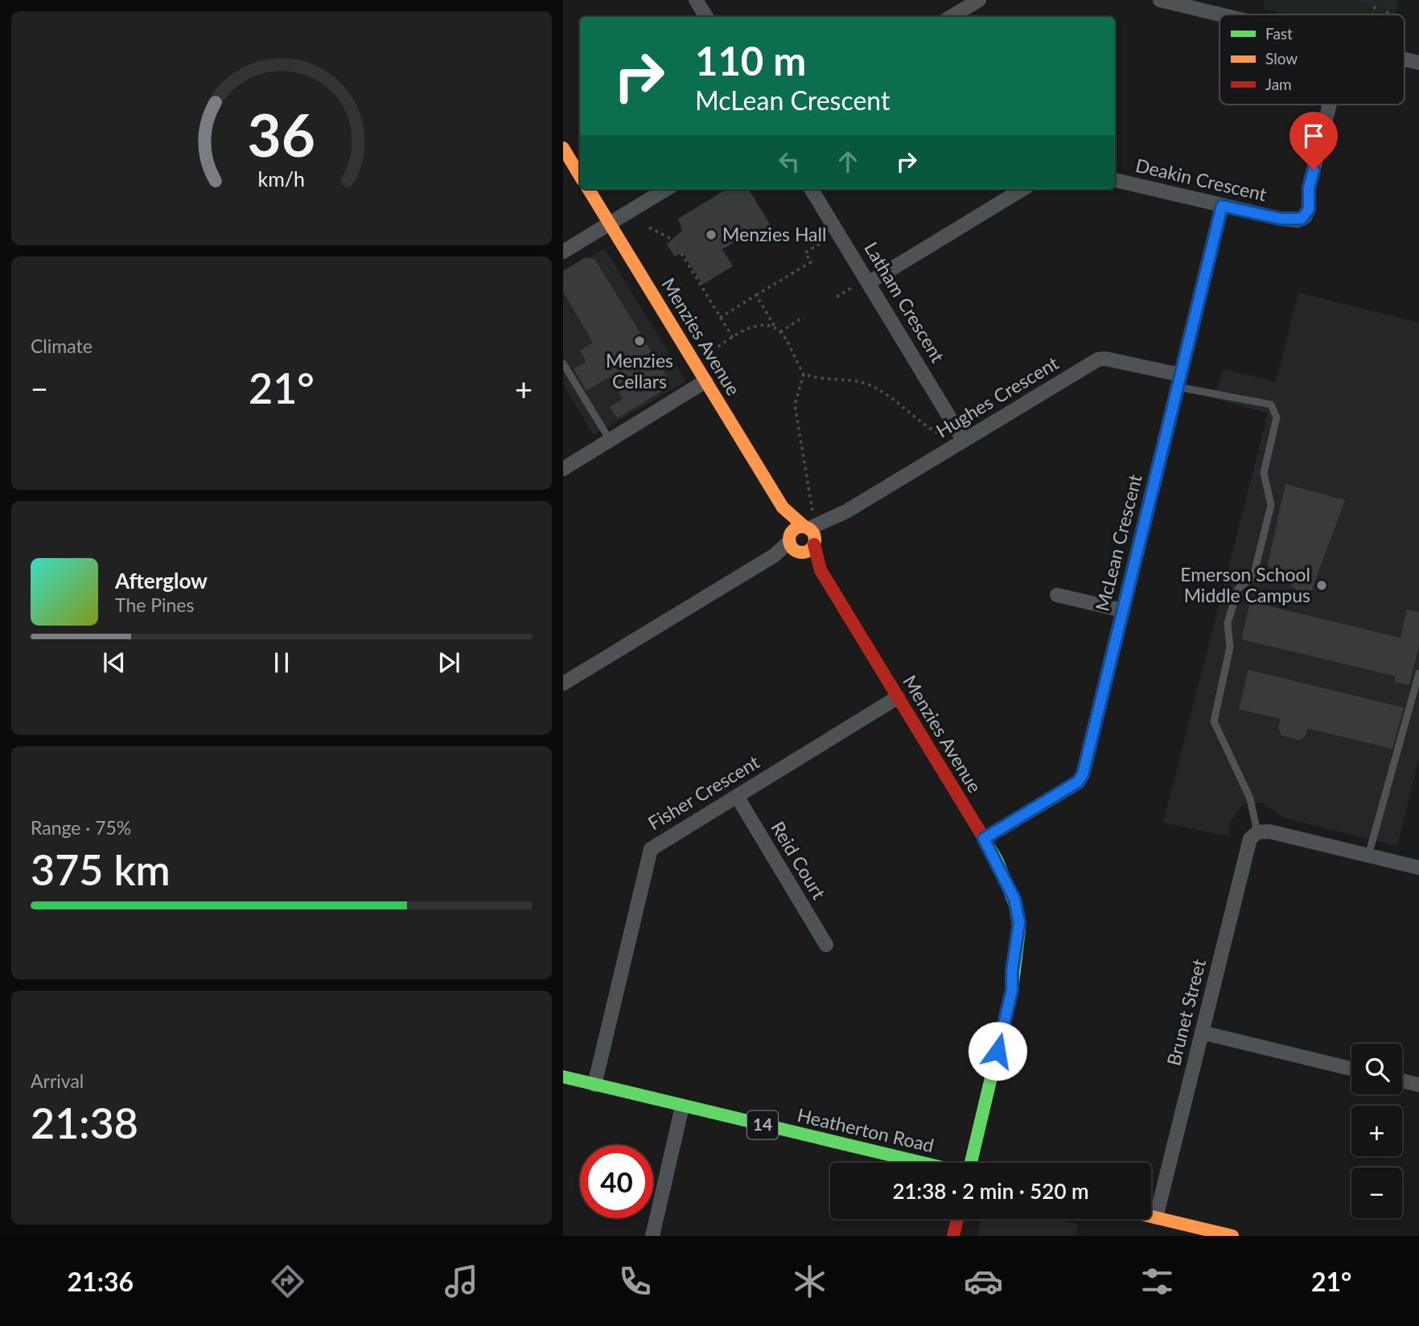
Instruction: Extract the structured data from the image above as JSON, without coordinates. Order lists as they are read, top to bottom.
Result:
{
  "streets": {
    "street": [
      "Deakin Crescent",
      "Latham Crescent",
      "Menzies Avenue",
      "Hughes Crescent",
      "McLean Crescent",
      "Fisher Crescent",
      "Reid Court",
      "Brunet Street",
      "14",
      "Heatherton Road"
    ]
  },
  "crossings": [
    ["Deakin Crescent", "McLean Crescent"],
    ["Latham Crescent", "Hughes Crescent"],
    ["Menzies Avenue", "Hughes Crescent"],
    ["Menzies Avenue", "McLean Crescent"],
    ["Menzies Avenue", "Fisher Crescent"],
    ["Hughes Crescent", "McLean Crescent"],
    ["Fisher Crescent", "Reid Court"],
    ["Fisher Crescent", "Heatherton Road"]
  ],
  "places": ["Menzies Hall", "Menzies Cellars", "Emerson School Middle Campus"],
  "legend": ["Fast", "Slow", "Jam"],
  "page": {
    "turn": ["110 m", "McLean Crescent"],
    "tile": [
      "Climate",
      ["Range · 75%", "375 km"],
      ["Arrival", "21:38"]
    ],
    "heat": ["−", "21°", "+"],
    "song": ["Afterglow", "The Pines"],
    "map_buttons": ["+", "−"],
    "limit": "40",
    "trip": "21:38 · 2 min · 520 m",
    "tabs": ["21:36", "21°"],
    "gauge": ["36", "km/h"]
  }
}
